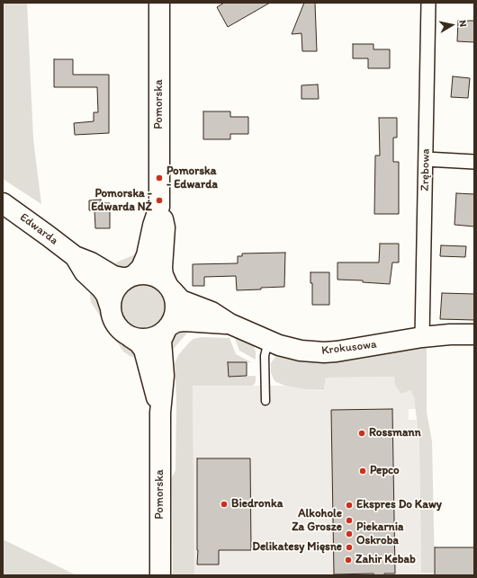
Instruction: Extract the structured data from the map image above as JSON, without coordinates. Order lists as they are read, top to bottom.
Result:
{
  "streets": {
    "street": [
      "Pomorska",
      "Zrębowa",
      "Edwarda",
      "Krokusowa"
    ]
  },
  "crossings": [
    ["Pomorska", "Edwarda"],
    ["Pomorska", "Krokusowa"],
    ["Zrębowa", "Krokusowa"],
    ["Edwarda", "Krokusowa"]
  ],
  "places": [
    "Pomorska - Edwarda",
    "Pomorska - Edwarda NŻ",
    "Rossmann",
    "Pepco",
    "Biedronka",
    "Ekspres Do Kawy",
    "Alkohole Za Grosze",
    "Piekarnia Oskroba",
    "Delikatesy Mięsne",
    "Zahir Kebab"
  ],
  "north": "right"
}
